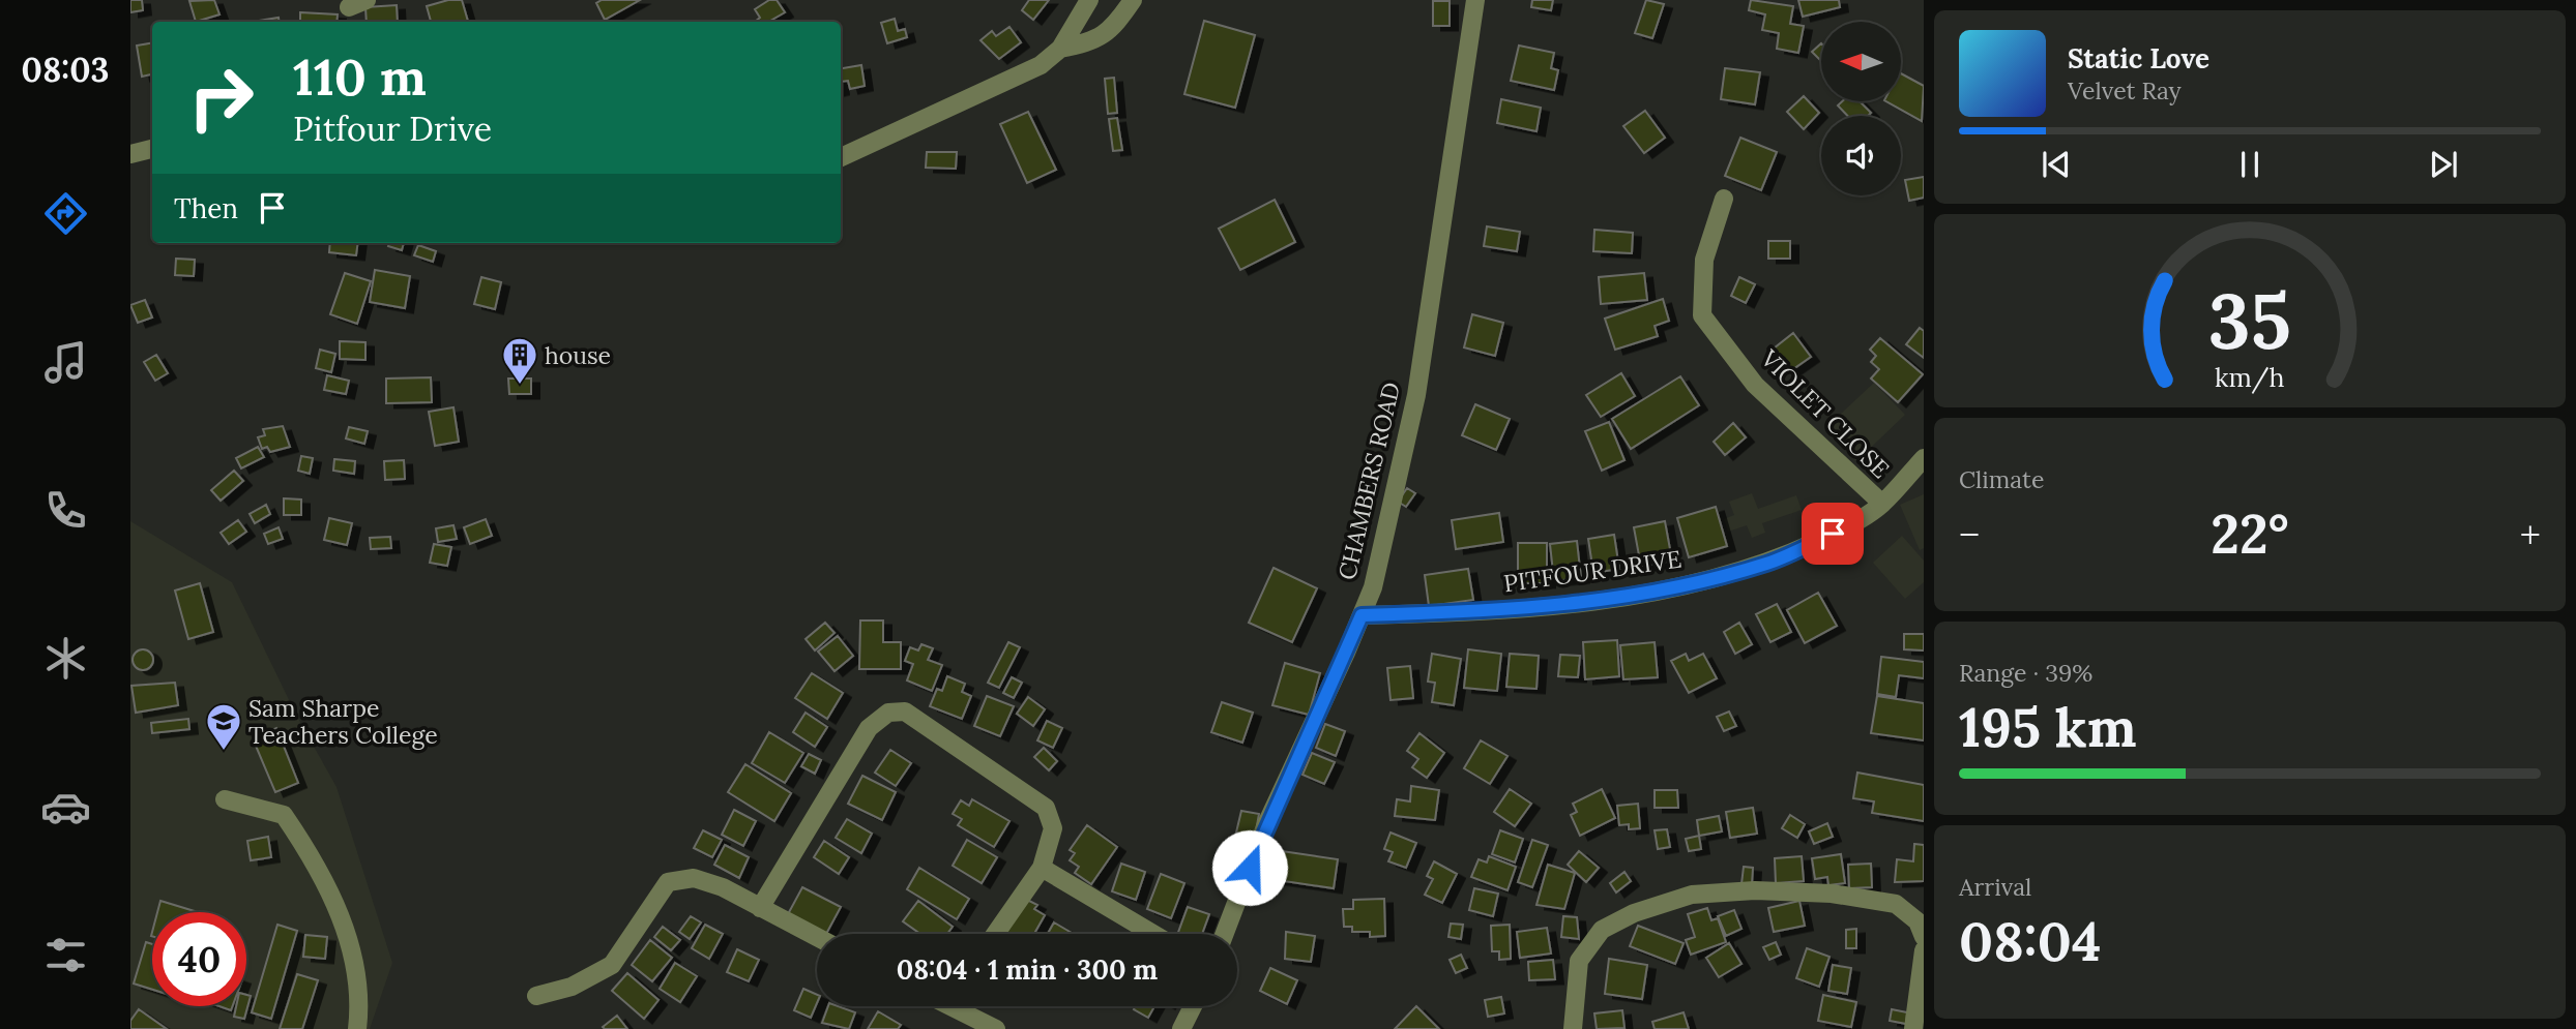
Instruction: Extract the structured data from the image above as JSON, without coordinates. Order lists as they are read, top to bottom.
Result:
{
  "streets": {
    "street": ["VIOLET CLOSE", "CHAMBERS ROAD", "PITFOUR DRIVE"]
  },
  "crossings": [
    ["VIOLET CLOSE", "PITFOUR DRIVE"],
    ["CHAMBERS ROAD", "PITFOUR DRIVE"]
  ],
  "places": {
    "building": ["house"],
    "school or university": ["Sam Sharpe Teachers College"]
  },
  "north": "left",
  "page": {
    "tabs": "08:03",
    "turn": ["110 m", "Pitfour Drive"],
    "song": ["Static Love", "Velvet Ray"],
    "then": "Then",
    "tile": [
      "Climate",
      ["Range · 39%", "195 km"],
      ["Arrival", "08:04"]
    ],
    "heat": ["−", "22°", "+"],
    "limit": "40",
    "trip": "08:04 · 1 min · 300 m",
    "gauge": ["35", "km/h"]
  }
}
